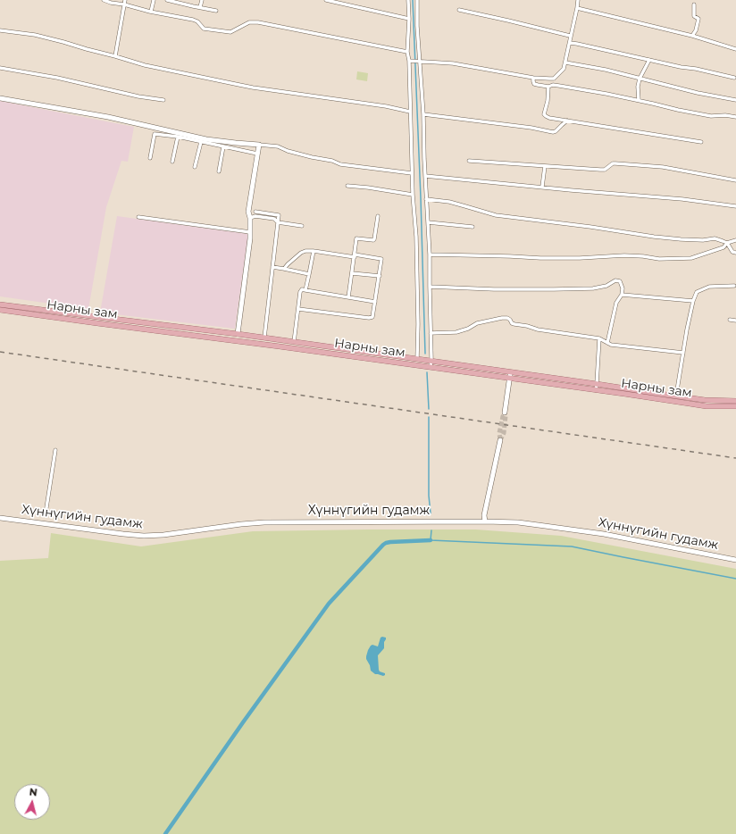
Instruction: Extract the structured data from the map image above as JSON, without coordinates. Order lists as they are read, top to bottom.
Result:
{
  "streets": {
    "main road": ["Нарны зам", "Хүннүгийн гудамж"]
  },
  "north": "top"
}
